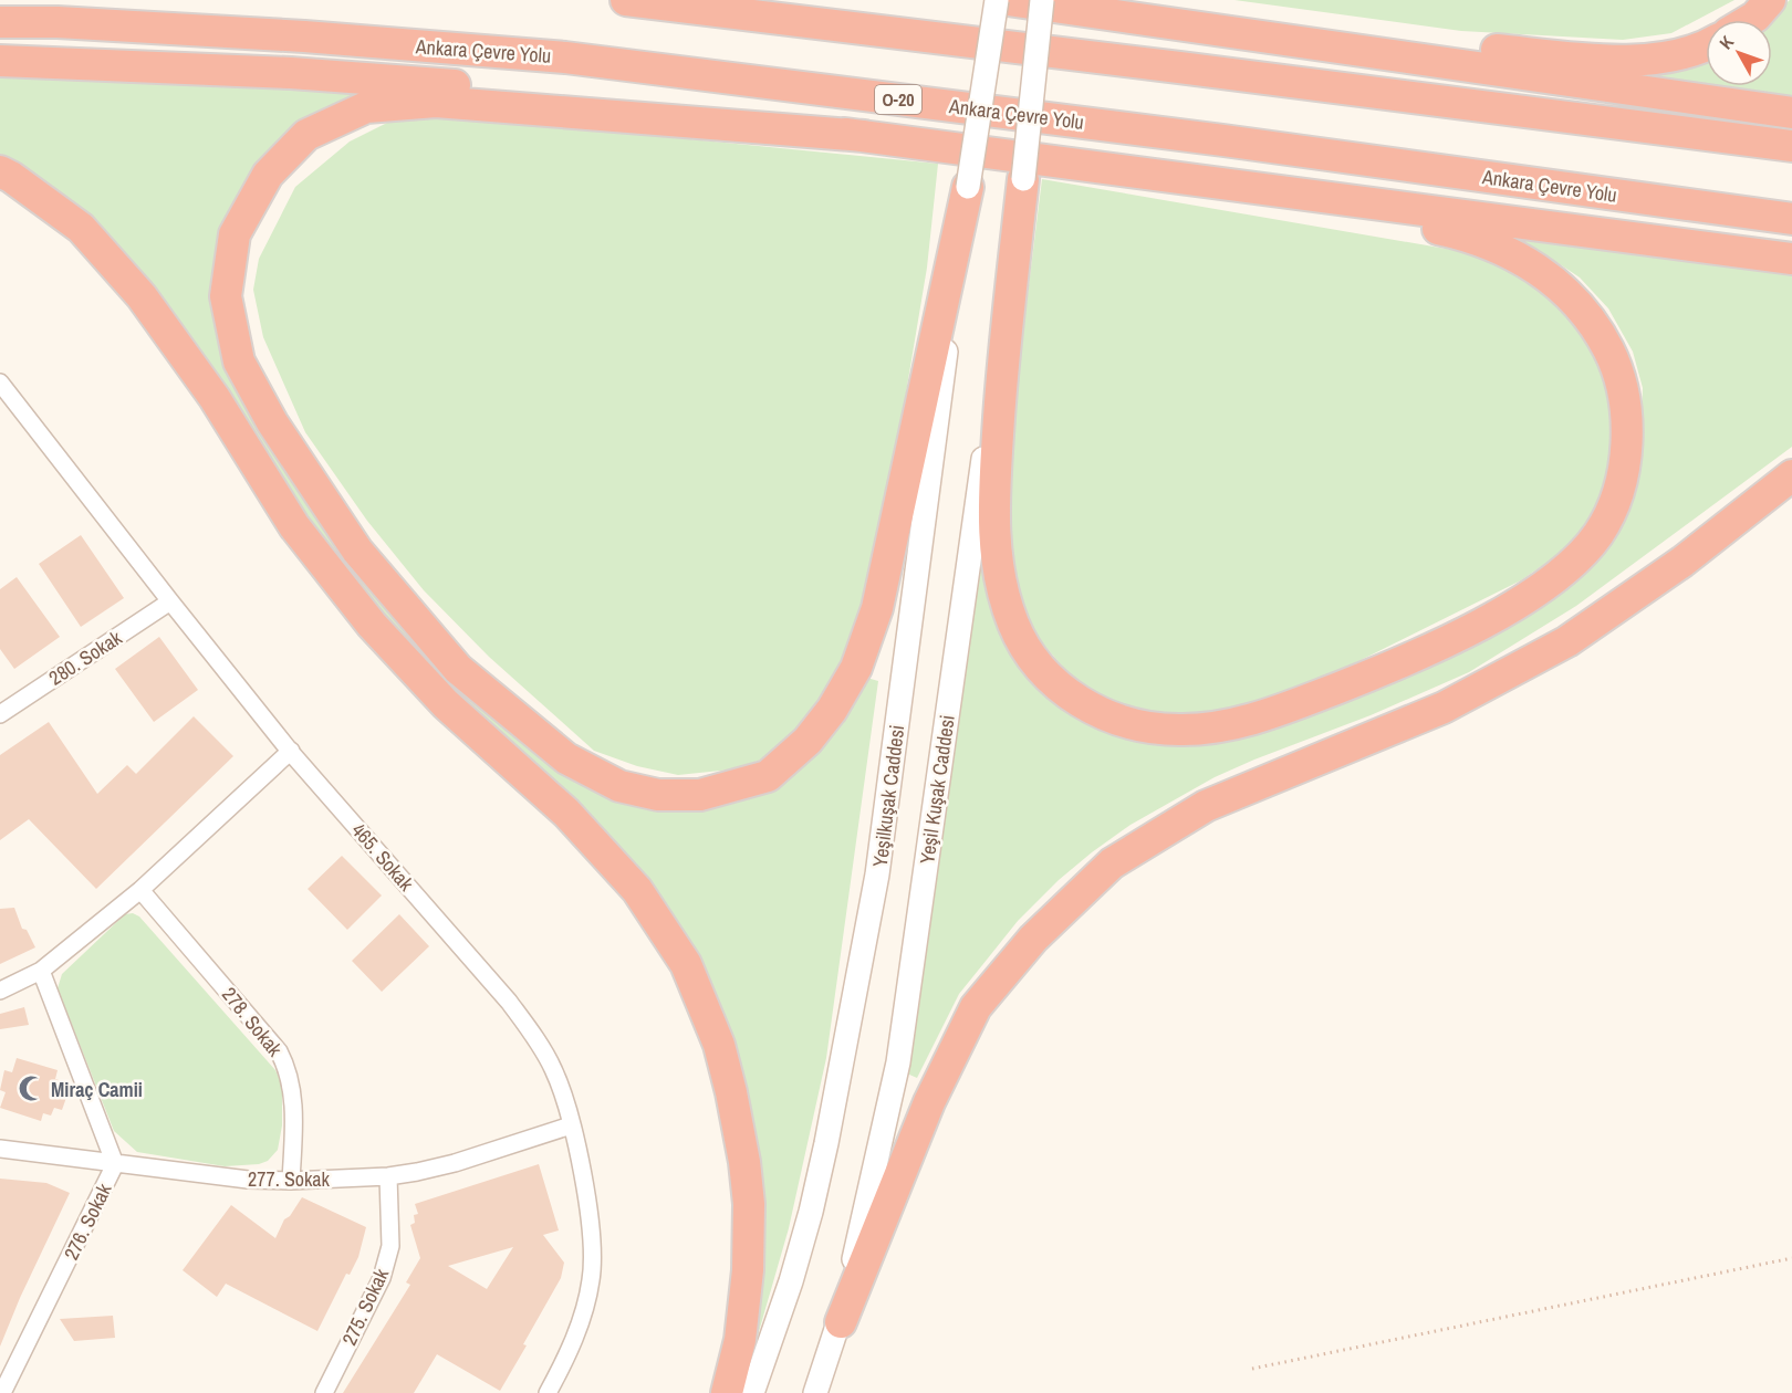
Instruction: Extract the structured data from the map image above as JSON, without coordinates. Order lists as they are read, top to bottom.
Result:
{
  "streets": {
    "highway": ["Ankara Çevre Yolu", "O-20"],
    "main road": ["Yeşil Kuşak Caddesi", "Yeşilkuşak Caddesi"],
    "street": [
      "280. Sokak",
      "465. Sokak",
      "278. Sokak",
      "277. Sokak",
      "276. Sokak",
      "275. Sokak"
    ]
  },
  "crossings": [
    ["280. Sokak", "465. Sokak"],
    ["465. Sokak", "277. Sokak"],
    ["278. Sokak", "277. Sokak"],
    ["277. Sokak", "276. Sokak"],
    ["277. Sokak", "275. Sokak"]
  ],
  "places": {
    "mosque": ["Miraç Camii"]
  },
  "north": "top left"
}
